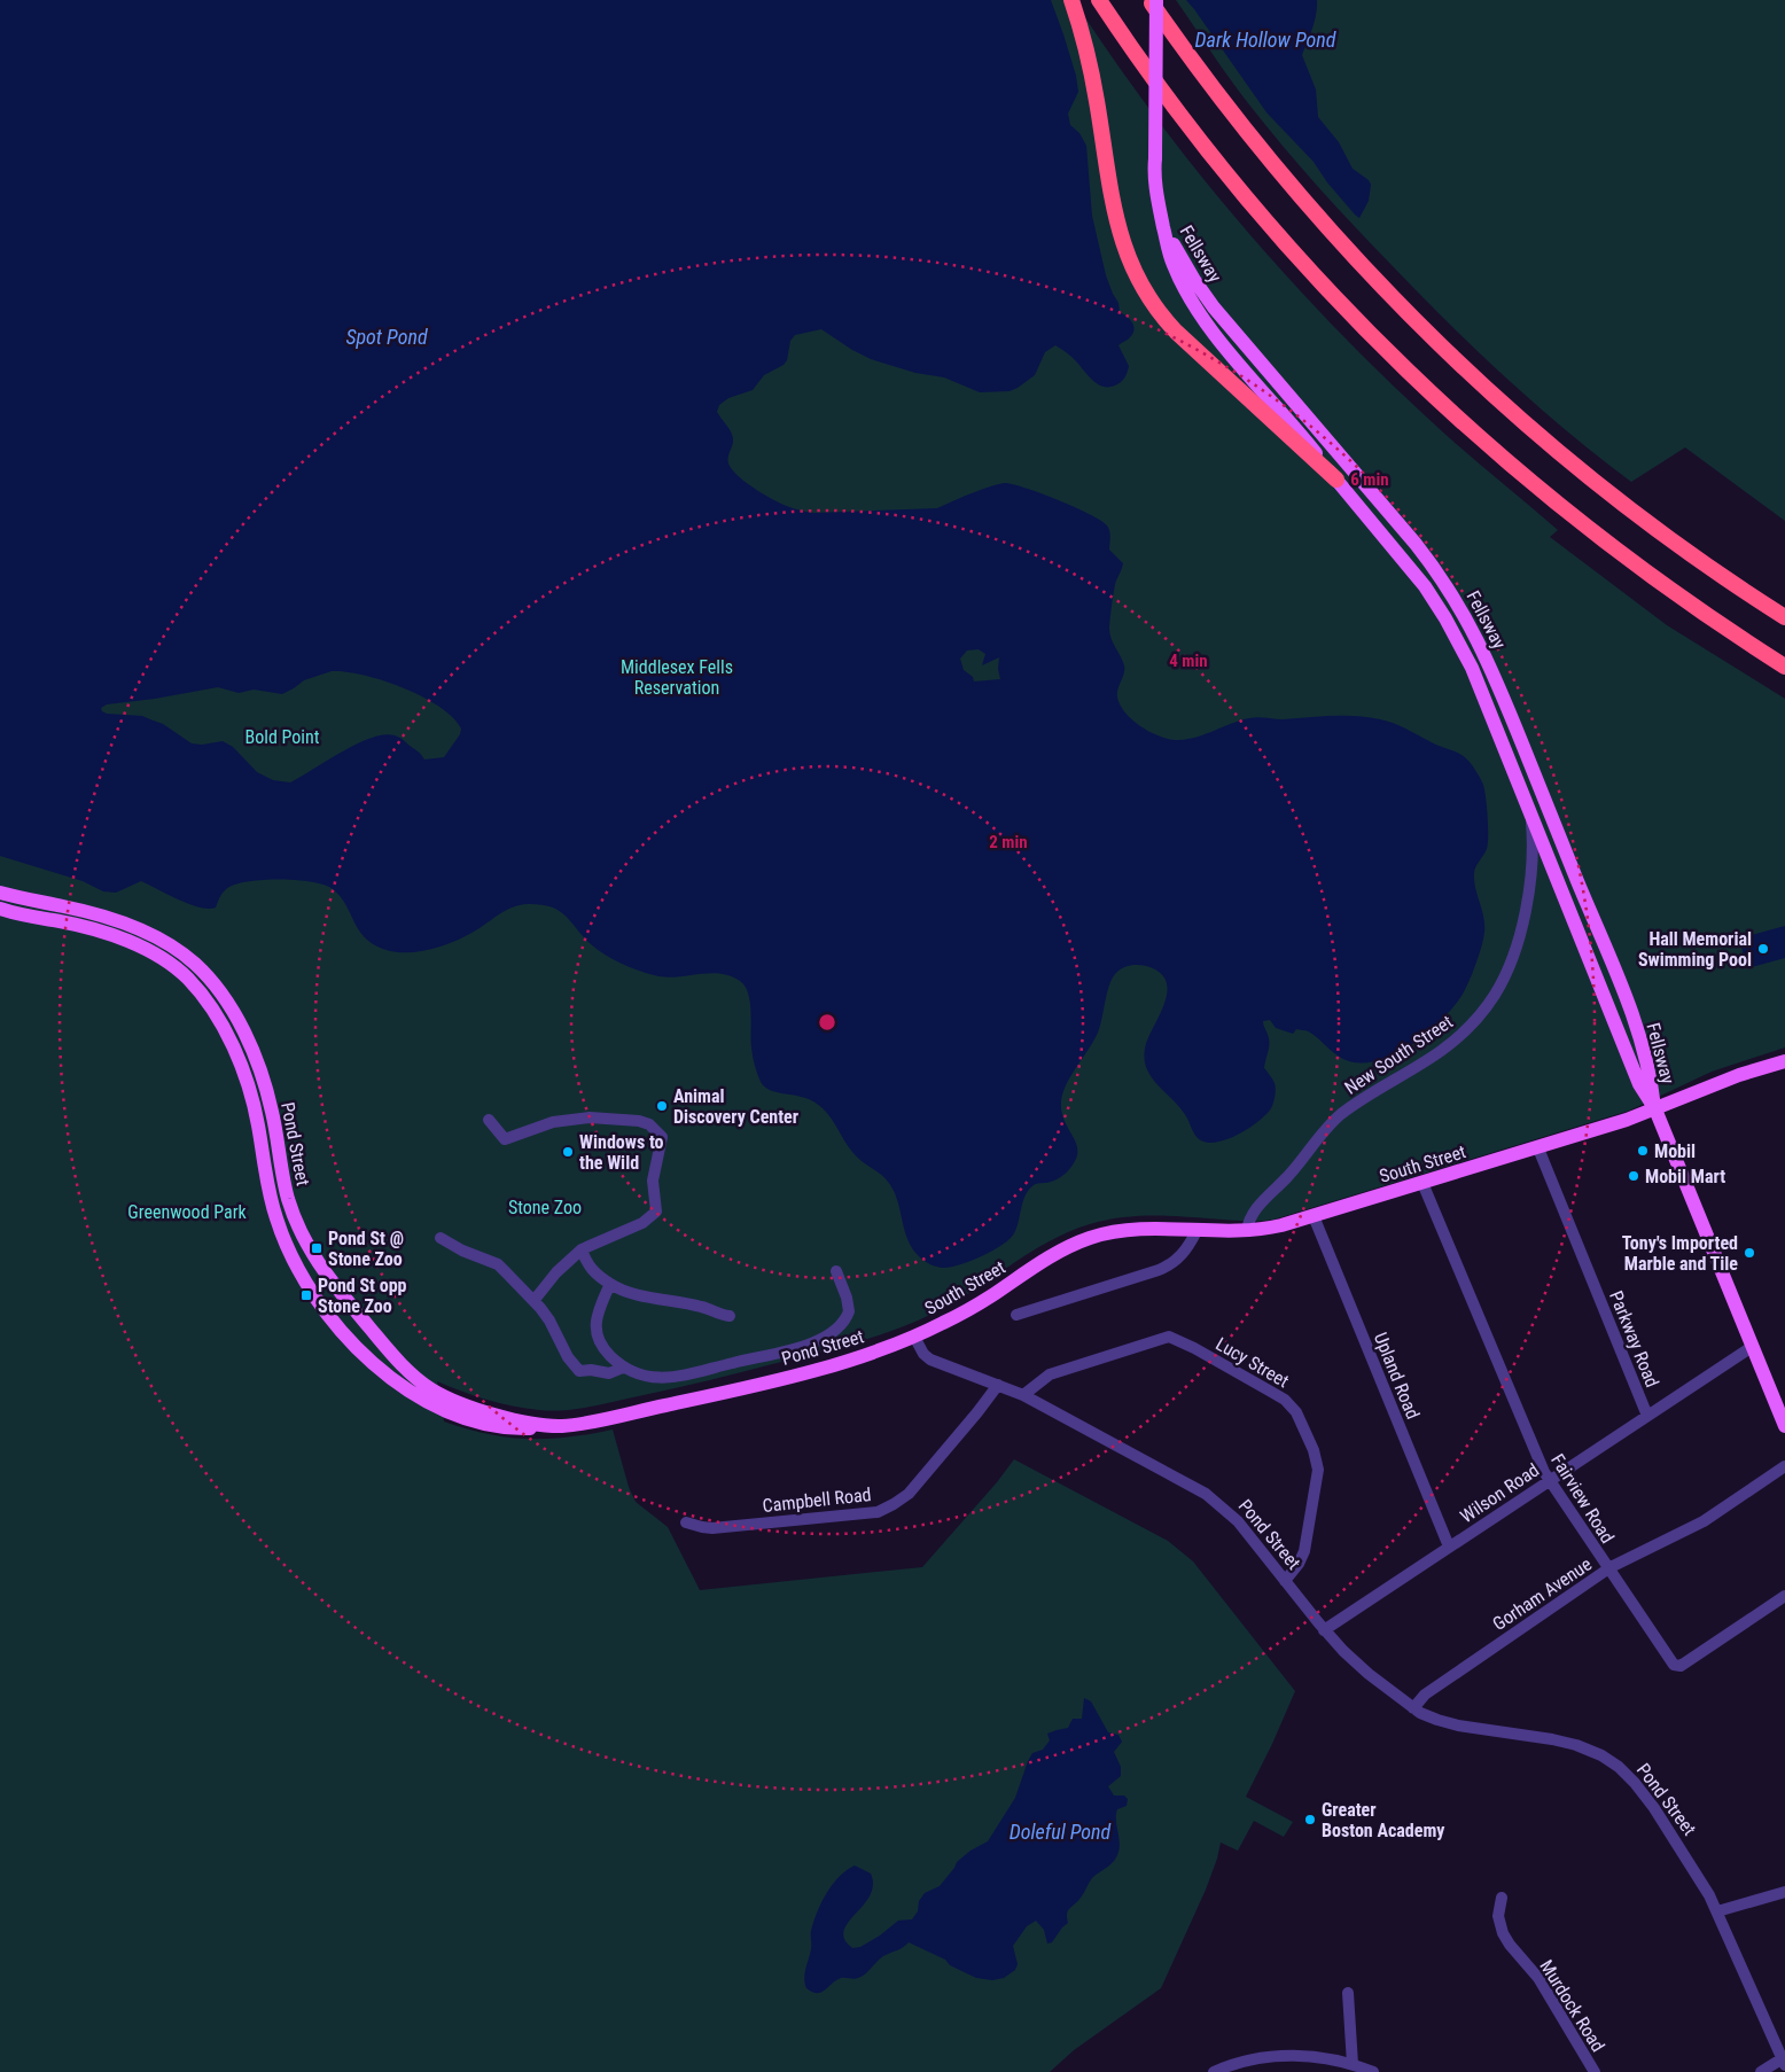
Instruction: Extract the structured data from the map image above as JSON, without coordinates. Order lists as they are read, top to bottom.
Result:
{
  "streets": {
    "main road": ["Fellsway", "Pond Street", "South Street"],
    "street": [
      "New South Street",
      "Parkway Road",
      "Lucy Street",
      "Upland Road",
      "Wilson Road",
      "Fairview Road",
      "Campbell Road",
      "Gorham Avenue",
      "Murdock Road"
    ]
  },
  "crossings": [
    ["Fellsway", "New South Street"],
    ["Fellsway", "South Street"],
    ["New South Street", "South Street"],
    ["Pond Street", "South Street"],
    ["Pond Street", "Lucy Street"],
    ["Pond Street", "Wilson Road"],
    ["Pond Street", "Campbell Road"],
    ["Pond Street", "Gorham Avenue"],
    ["South Street", "Parkway Road"],
    ["South Street", "Upland Road"],
    ["South Street", "Fairview Road"],
    ["Parkway Road", "Wilson Road"],
    ["Upland Road", "Wilson Road"],
    ["Wilson Road", "Fairview Road"],
    ["Fairview Road", "Gorham Avenue"]
  ],
  "water": ["Dark Hollow Pond", "Spot Pond", "Doleful Pond"],
  "parks": [
    "Middlesex Fells Reservation",
    "Bold Point",
    "Stone Zoo",
    "Greenwood Park"
  ],
  "places": {
    "other": [
      "Hall Memorial Swimming Pool",
      "Animal Discovery Center",
      "Mobil",
      "Windows to the Wild",
      "Mobil Mart",
      "Tony's Imported Marble and Tile",
      "Greater Boston Academy"
    ],
    "transit": ["Pond St @ Stone Zoo", "Pond St opp Stone Zoo"]
  },
  "rings": ["6 min", "4 min", "2 min"]
}
